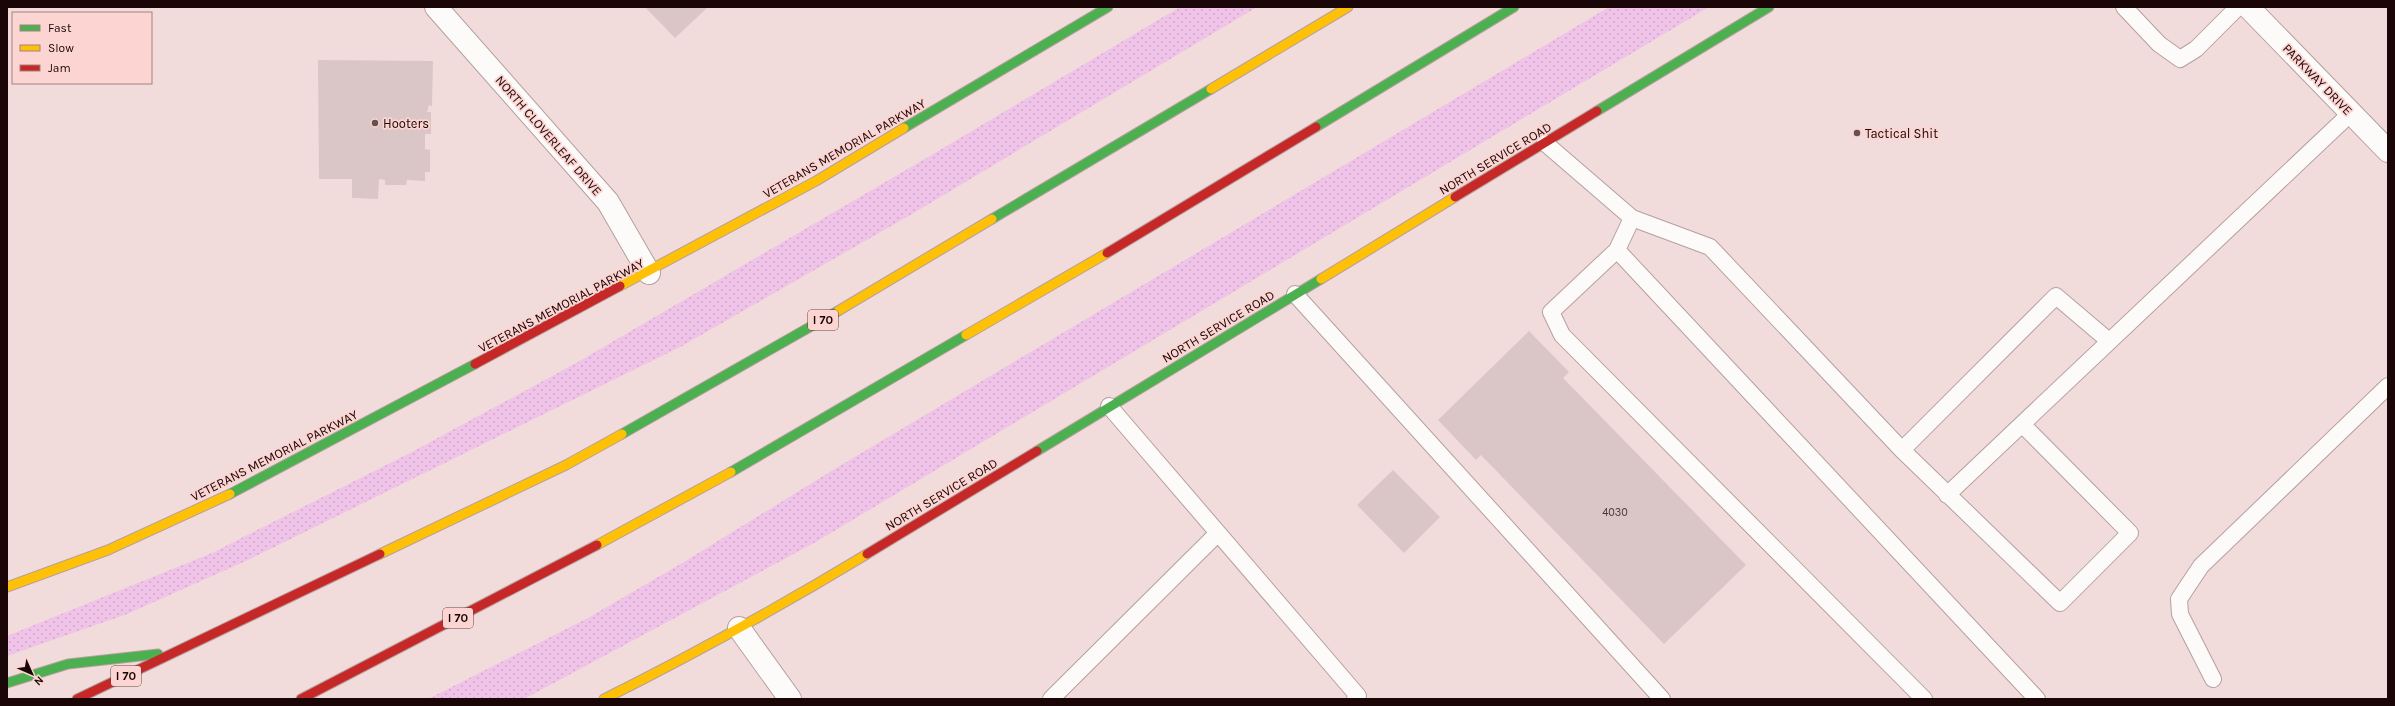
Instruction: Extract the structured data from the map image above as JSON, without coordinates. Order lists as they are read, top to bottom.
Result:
{
  "streets": {
    "main road": ["VETERANS MEMORIAL PARKWAY", "NORTH SERVICE ROAD", "I 70"],
    "street": ["PARKWAY DRIVE", "NORTH CLOVERLEAF DRIVE"]
  },
  "crossings": [
    ["NORTH CLOVERLEAF DRIVE", "VETERANS MEMORIAL PARKWAY"]
  ],
  "places": ["Hooters", "Tactical Shit"],
  "house_numbers": ["4030"],
  "legend": ["Fast", "Slow", "Jam"],
  "north": "bottom right"
}
